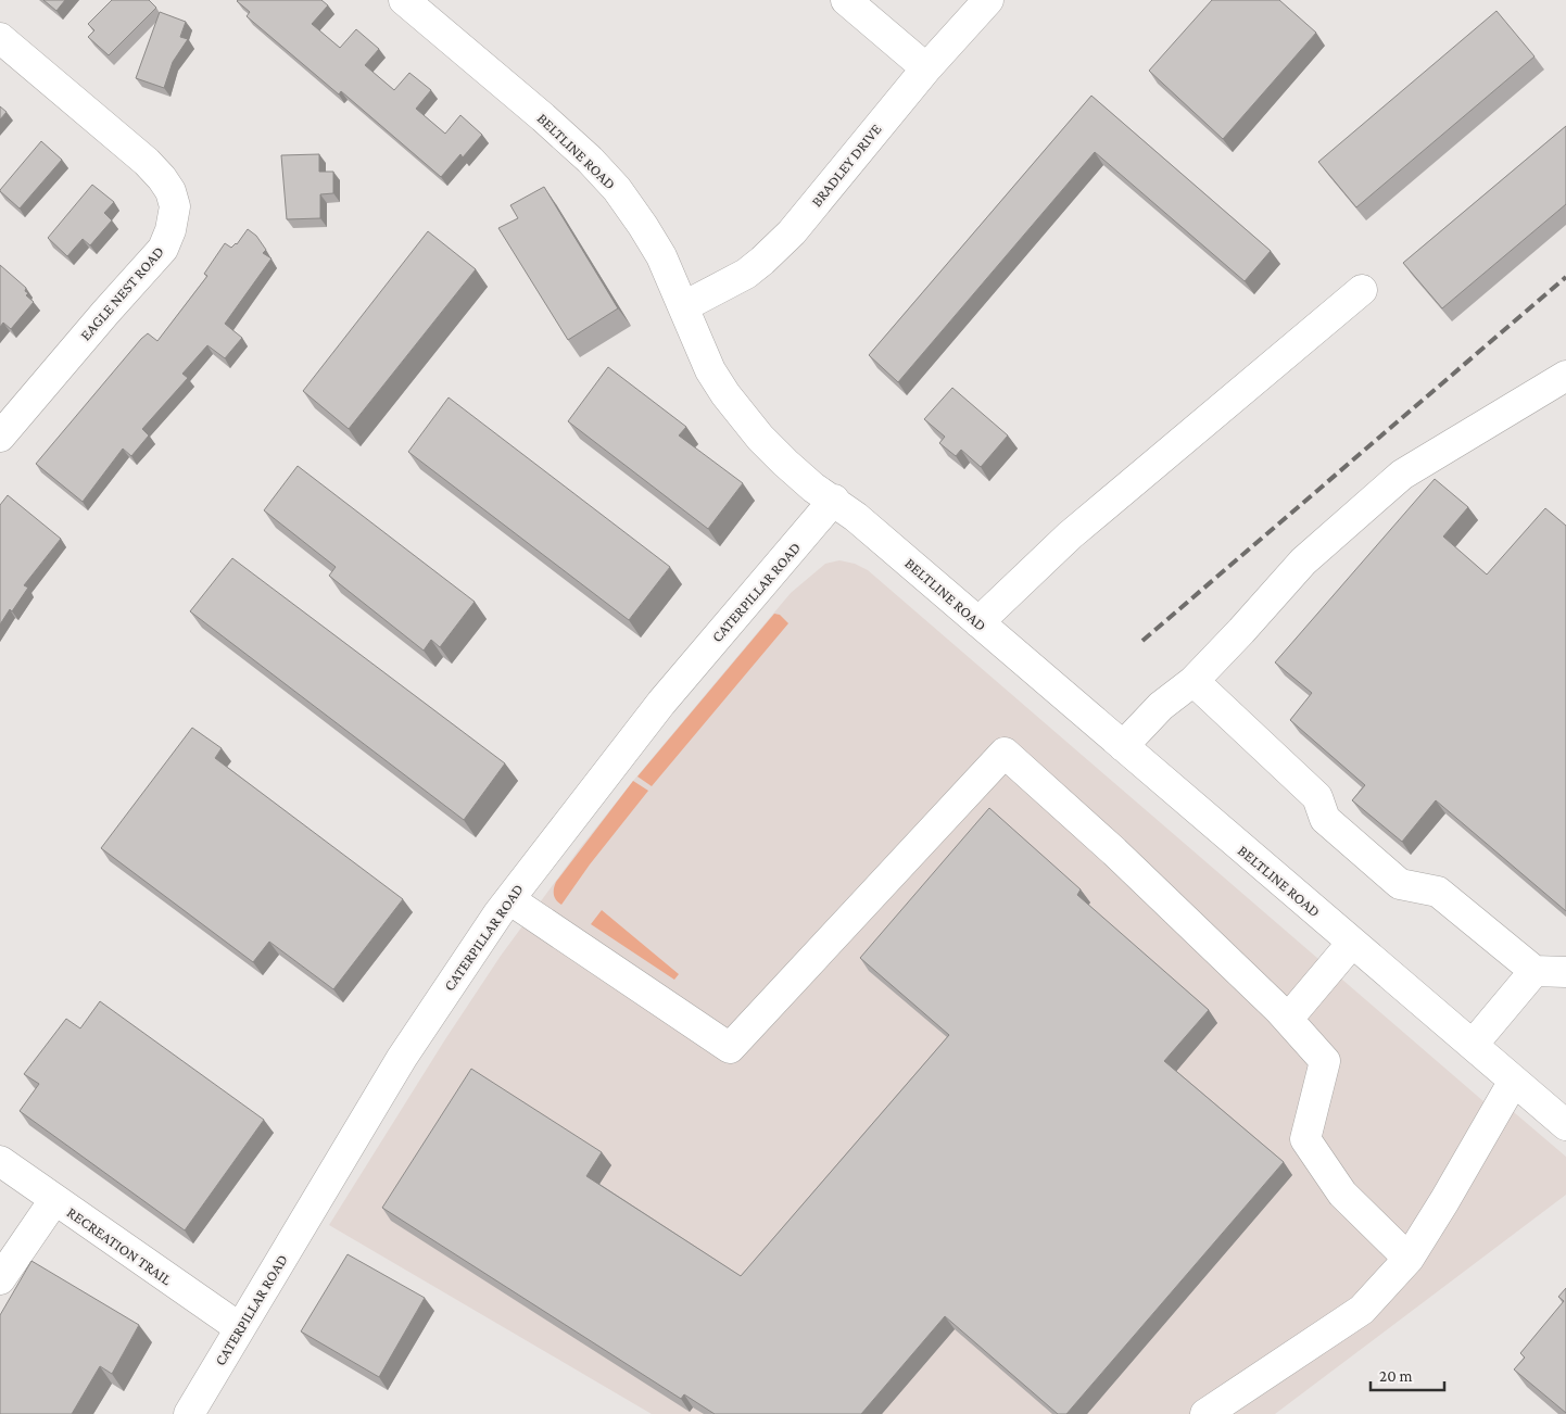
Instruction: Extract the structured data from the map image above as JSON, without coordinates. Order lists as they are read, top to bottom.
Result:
{
  "streets": {
    "street": [
      "BELTLINE ROAD",
      "BRADLEY DRIVE",
      "EAGLE NEST ROAD",
      "CATERPILLAR ROAD",
      "RECREATION TRAIL"
    ]
  },
  "crossings": [
    ["BELTLINE ROAD", "BRADLEY DRIVE"],
    ["BELTLINE ROAD", "CATERPILLAR ROAD"],
    ["CATERPILLAR ROAD", "RECREATION TRAIL"]
  ],
  "scale_bar": "20 m"
}
